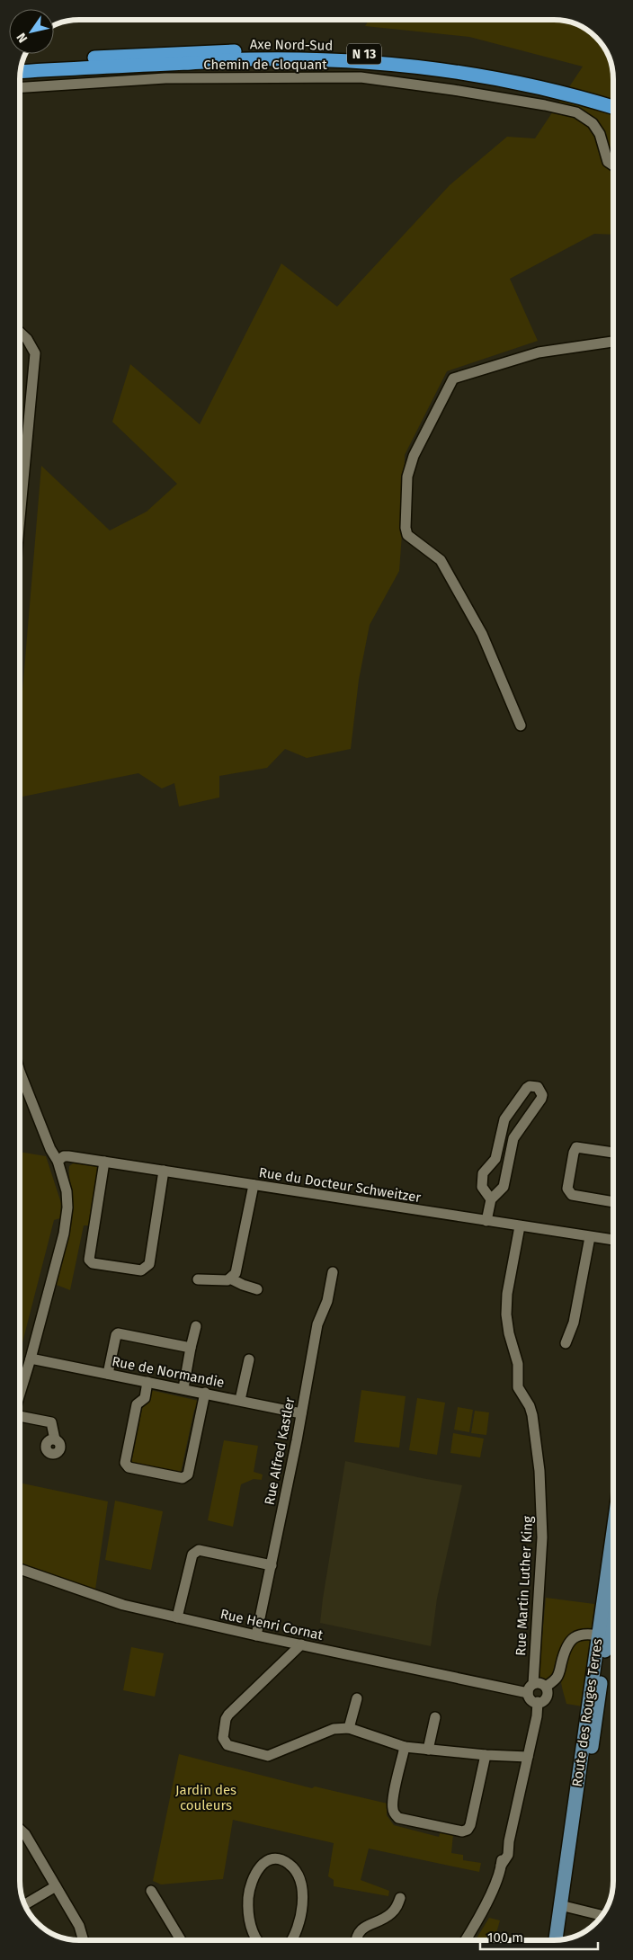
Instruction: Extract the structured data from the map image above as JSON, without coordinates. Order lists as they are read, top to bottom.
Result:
{
  "streets": {
    "highway": ["Axe Nord-Sud", "N 13"],
    "main road": ["Route des Rouges Terres"],
    "street": [
      "Chemin de Cloquant",
      "Rue du Docteur Schweitzer",
      "Rue de Normandie",
      "Rue Alfred Kastler",
      "Rue Martin Luther King",
      "Rue Henri Cornat"
    ]
  },
  "crossings": [
    ["Rue du Docteur Schweitzer", "Rue Martin Luther King"],
    ["Rue de Normandie", "Rue Alfred Kastler"],
    ["Rue Alfred Kastler", "Rue Henri Cornat"],
    ["Rue Martin Luther King", "Rue Henri Cornat"]
  ],
  "parks": ["Jardin des couleurs"],
  "scale_bar": "100 m",
  "north": "bottom left"
}
